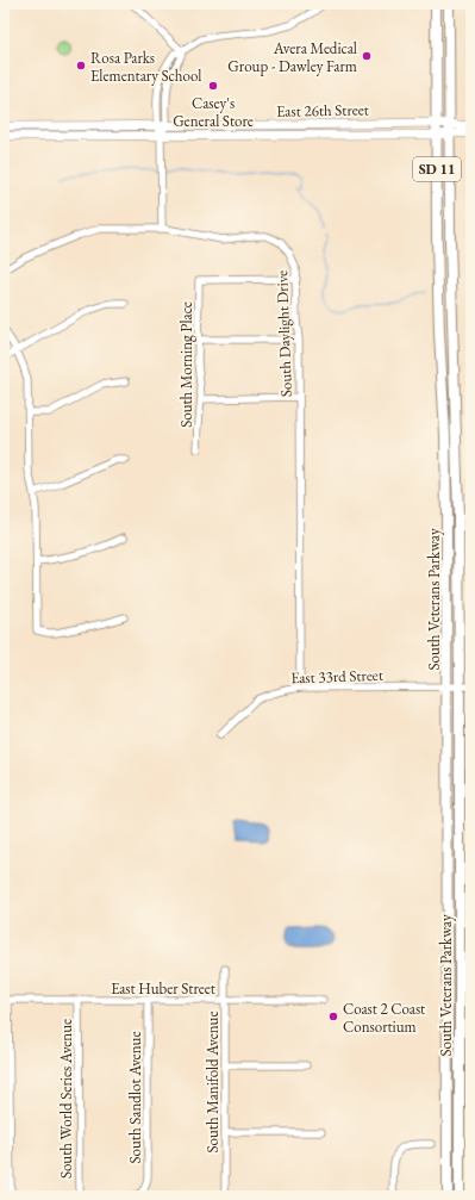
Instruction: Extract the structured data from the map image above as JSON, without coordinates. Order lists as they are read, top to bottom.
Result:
{
  "streets": {
    "highway": ["SD 11", "South Veterans Parkway"],
    "main road": ["East 26th Street"],
    "street": [
      "South Daylight Drive",
      "South Morning Place",
      "East 33rd Street",
      "East Huber Street",
      "South Manifold Avenue",
      "South Sandlot Avenue",
      "South World Series Avenue"
    ]
  },
  "crossings": [
    ["East 26th Street", "South Veterans Parkway"],
    ["South Daylight Drive", "South Morning Place"],
    ["South Daylight Drive", "East 33rd Street"],
    ["South Veterans Parkway", "East 33rd Street"],
    ["East Huber Street", "South Manifold Avenue"],
    ["East Huber Street", "South Sandlot Avenue"],
    ["East Huber Street", "South World Series Avenue"]
  ],
  "places": [
    "Avera Medical Group - Dawley Farm",
    "Rosa Parks Elementary School",
    "Casey's General Store",
    "Coast 2 Coast Consortium"
  ]
}
